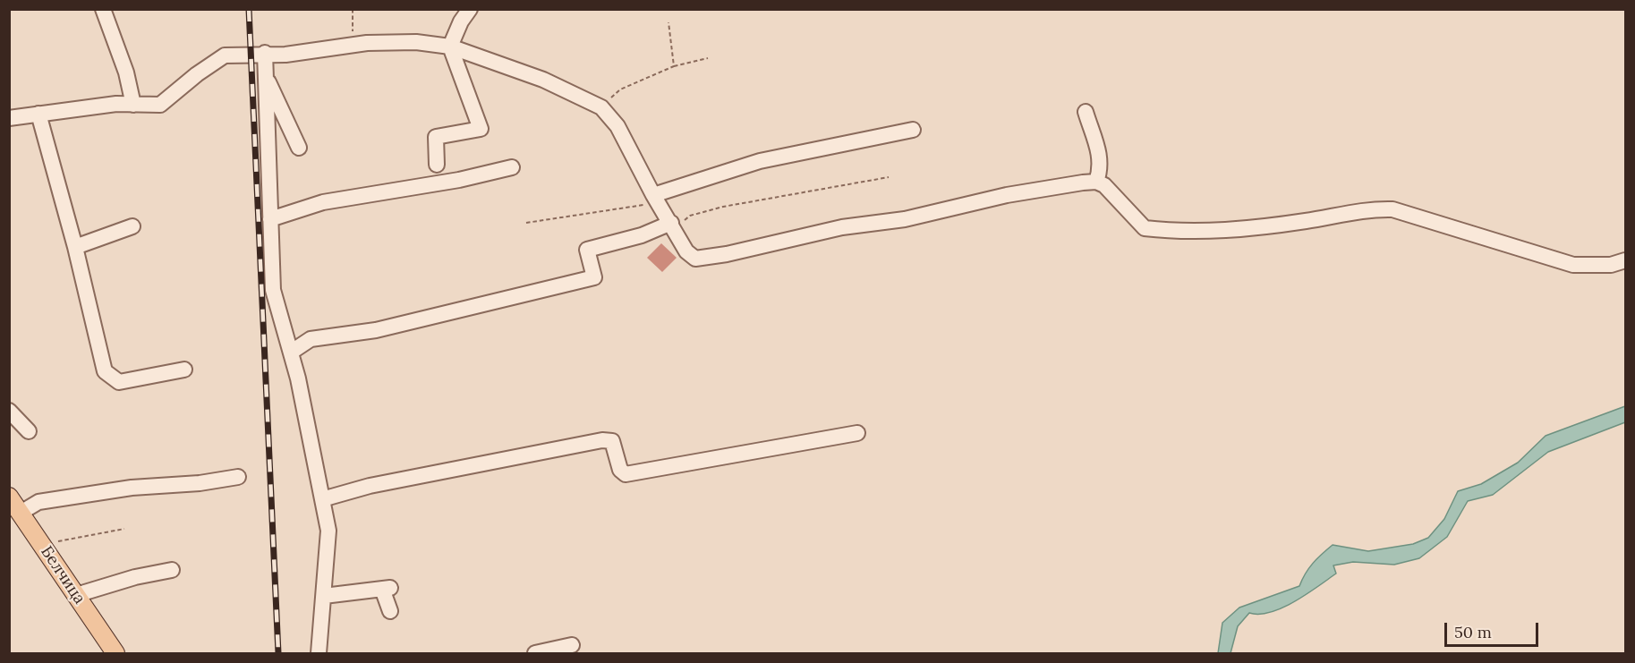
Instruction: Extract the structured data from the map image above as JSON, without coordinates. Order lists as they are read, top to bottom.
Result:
{
  "streets": {
    "main road": ["Белчица"]
  },
  "scale_bar": "50 m"
}
